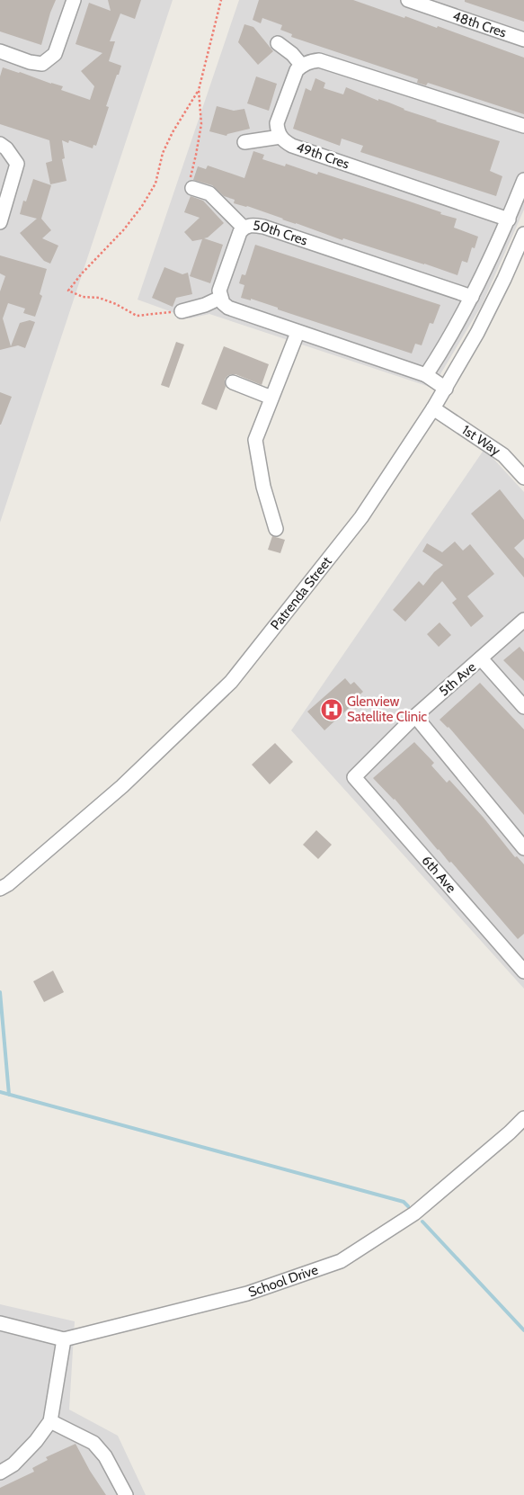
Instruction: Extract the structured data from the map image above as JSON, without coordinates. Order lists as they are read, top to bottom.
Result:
{
  "streets": {
    "street": [
      "48th Cres",
      "49th Cres",
      "50th Cres",
      "1st Way",
      "Patrenda Street",
      "5th Ave",
      "6th Ave",
      "School Drive"
    ]
  },
  "crossings": [
    ["1st Way", "Patrenda Street"],
    ["5th Ave", "6th Ave"]
  ],
  "places": {
    "hospital": ["Glenview Satellite Clinic"]
  }
}
